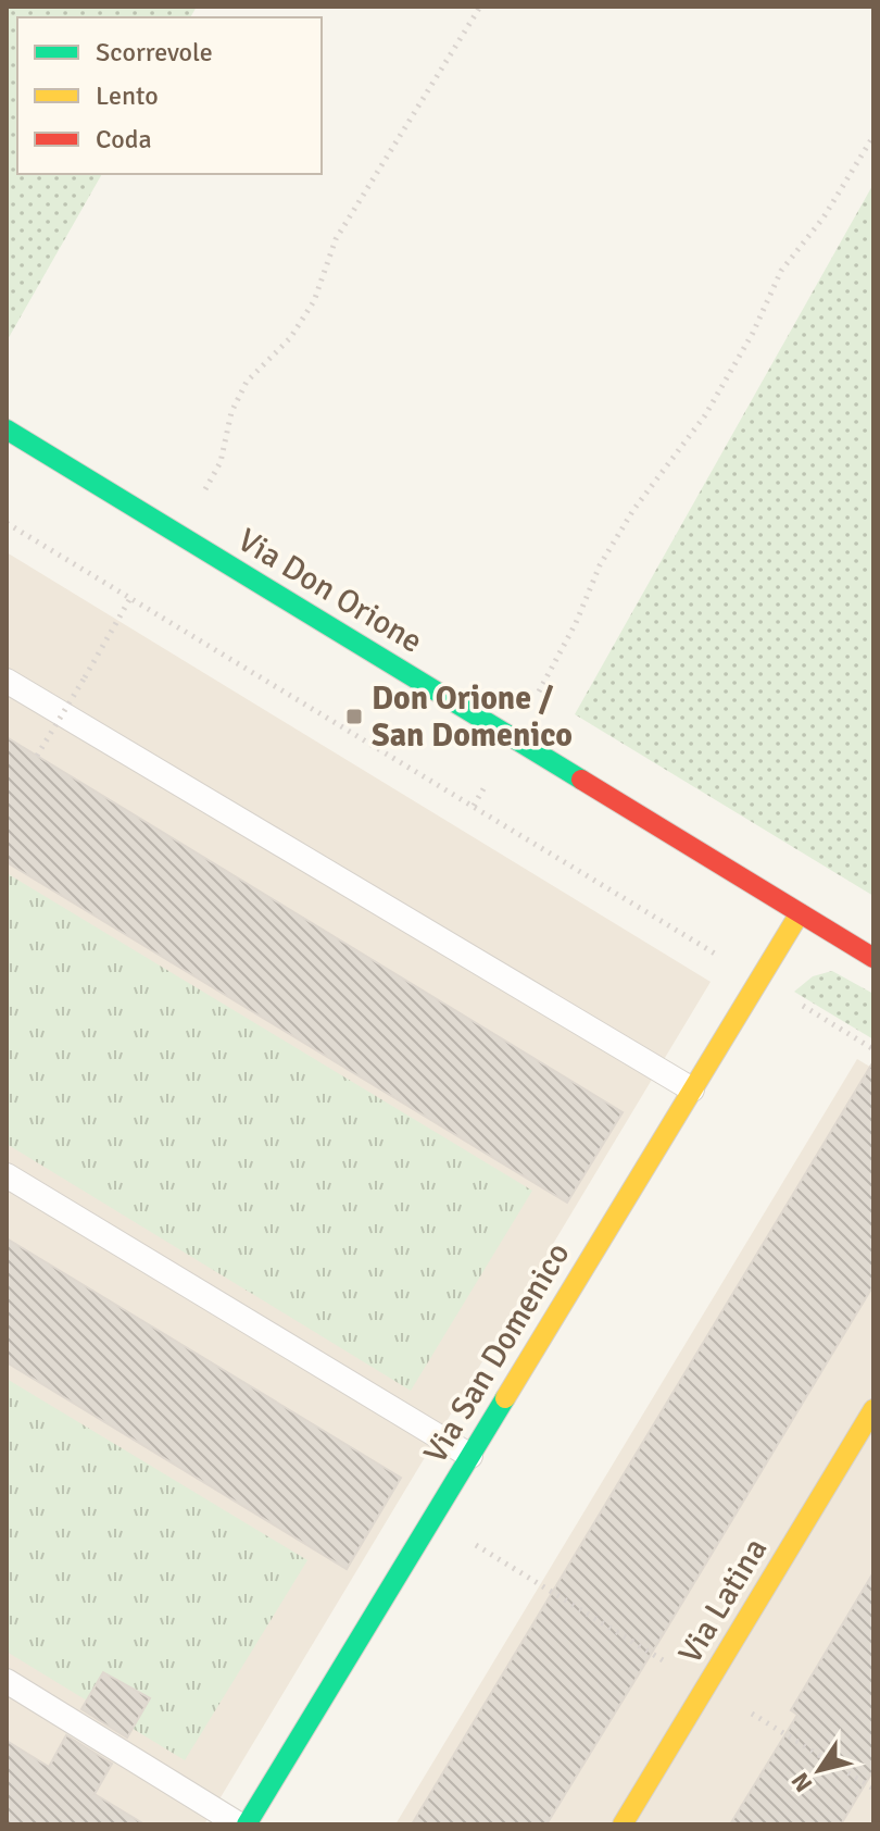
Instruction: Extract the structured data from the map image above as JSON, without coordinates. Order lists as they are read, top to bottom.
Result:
{
  "streets": {
    "street": ["Via Don Orione", "Via San Domenico", "Via Latina"]
  },
  "crossings": [
    ["Via Don Orione", "Via San Domenico"]
  ],
  "places": {
    "transit": ["Don Orione / San Domenico"]
  },
  "legend": ["Scorrevole", "Lento", "Coda"],
  "north": "bottom left"
}
